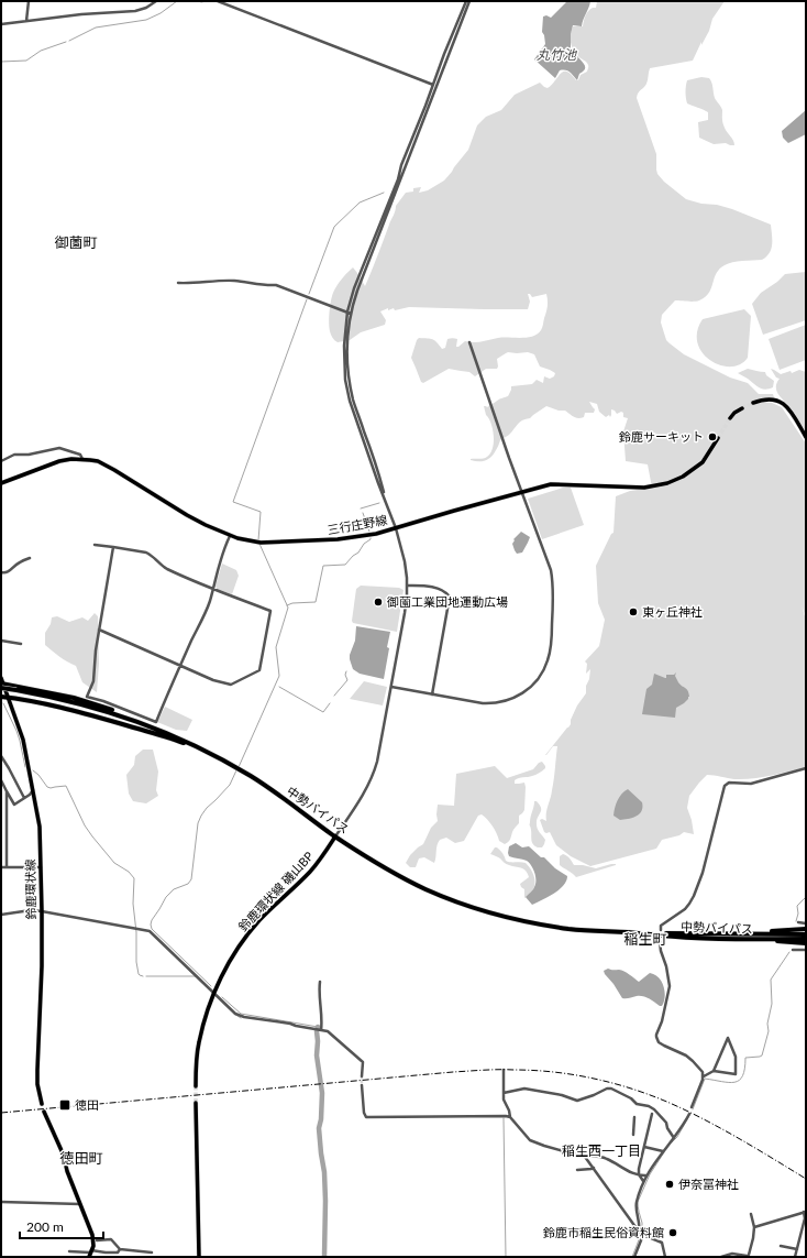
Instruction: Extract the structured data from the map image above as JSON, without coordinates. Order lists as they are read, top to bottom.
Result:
{
  "streets": {
    "highway": ["中勢バイパス"],
    "main road": ["三行庄野線", "鈴鹿環状線", "鈴鹿環状線 磯山BP"]
  },
  "crossings": [
    ["中勢バイパス", "鈴鹿環状線 磯山BP"]
  ],
  "districts": [
    "御薗町",
    "稲生町",
    "稲生西一丁目",
    "徳田町"
  ],
  "water": ["丸竹池"],
  "places": {
    "other": [
      "鈴鹿サーキット",
      "御薗工業団地運動広場",
      "東ヶ丘神社",
      "伊奈冨神社",
      "鈴鹿市稲生民俗資料館"
    ],
    "transit": ["徳田"]
  },
  "scale_bar": "200 m"
}
